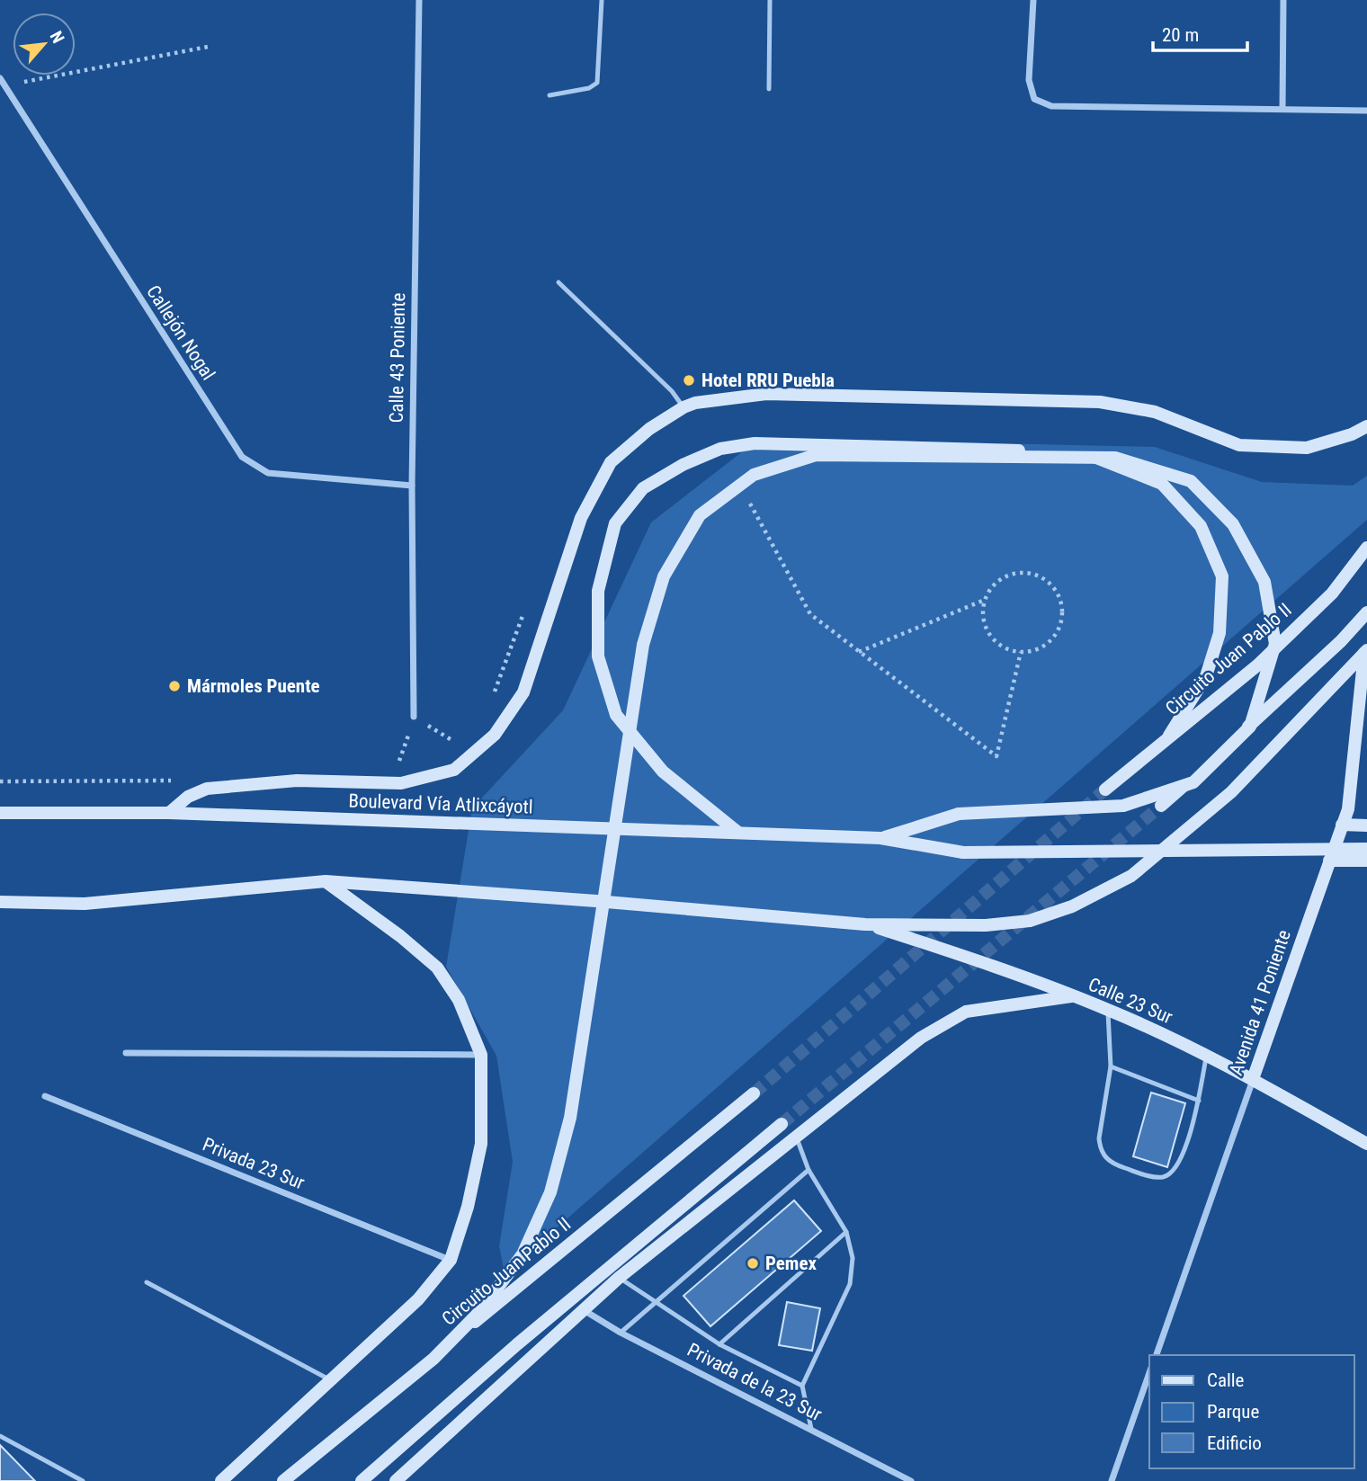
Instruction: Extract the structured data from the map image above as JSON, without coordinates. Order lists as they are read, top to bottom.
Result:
{
  "streets": {
    "main road": [
      "Circuito Juan Pablo II",
      "Boulevard Vía Atlixcáyotl",
      "Calle 23 Sur",
      "Avenida 41 Poniente"
    ],
    "street": [
      "Callejón Nogal",
      "Calle 43 Poniente",
      "Privada 23 Sur",
      "Privada de la 23 Sur"
    ]
  },
  "crossings": [
    ["Callejón Nogal", "Calle 43 Poniente"],
    ["Calle 23 Sur", "Avenida 41 Poniente"]
  ],
  "places": ["Hotel RRU Puebla", "Mármoles Puente", "Pemex"],
  "legend": ["Calle", "Parque", "Edificio"],
  "scale_bar": "20 m",
  "north": "top right"
}
